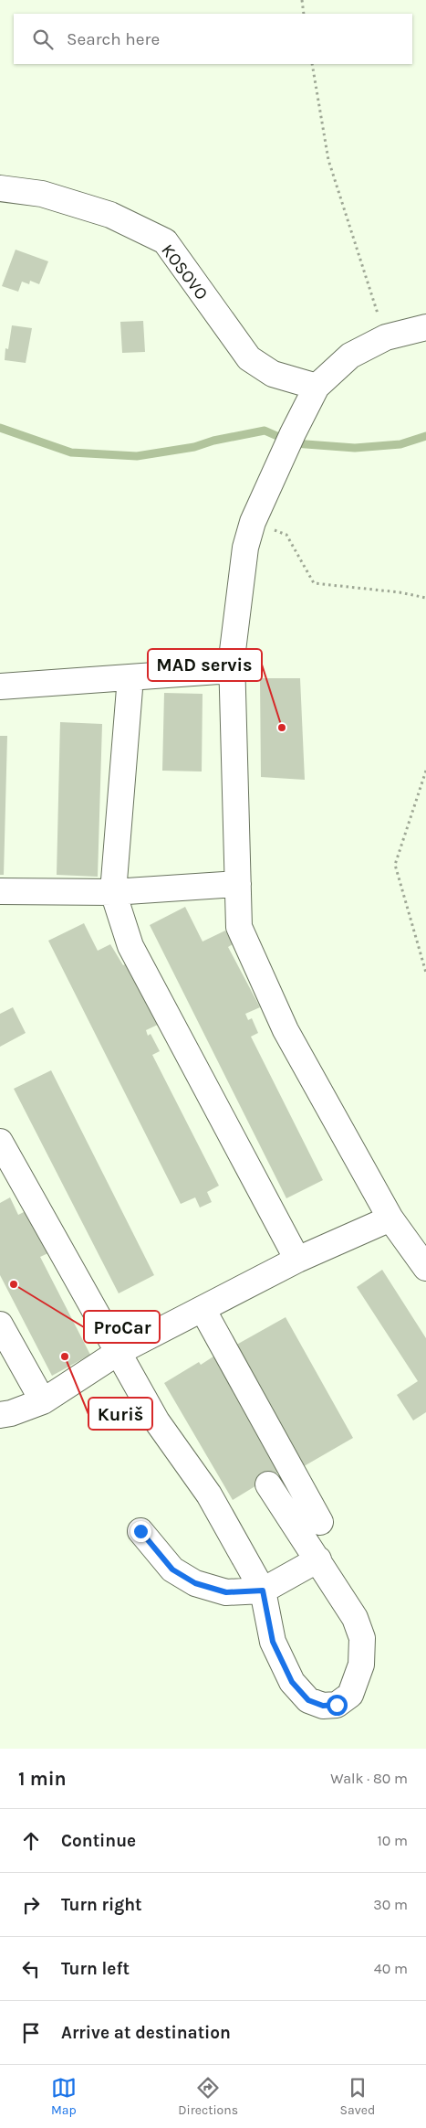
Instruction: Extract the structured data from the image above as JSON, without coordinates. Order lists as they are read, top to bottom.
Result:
{
  "streets": {
    "street": ["KOSOVO"]
  },
  "places": ["MAD servis", "ProCar", "Kuriš"],
  "page": {
    "search": "Search here",
    "heading": ["1 min", "Walk · 80 m"],
    "list": [
      ["Continue", "10 m"],
      ["Turn right", "30 m"],
      ["Turn left", "40 m"],
      "Arrive at destination"
    ],
    "nav": ["Map", "Directions", "Saved"]
  }
}
